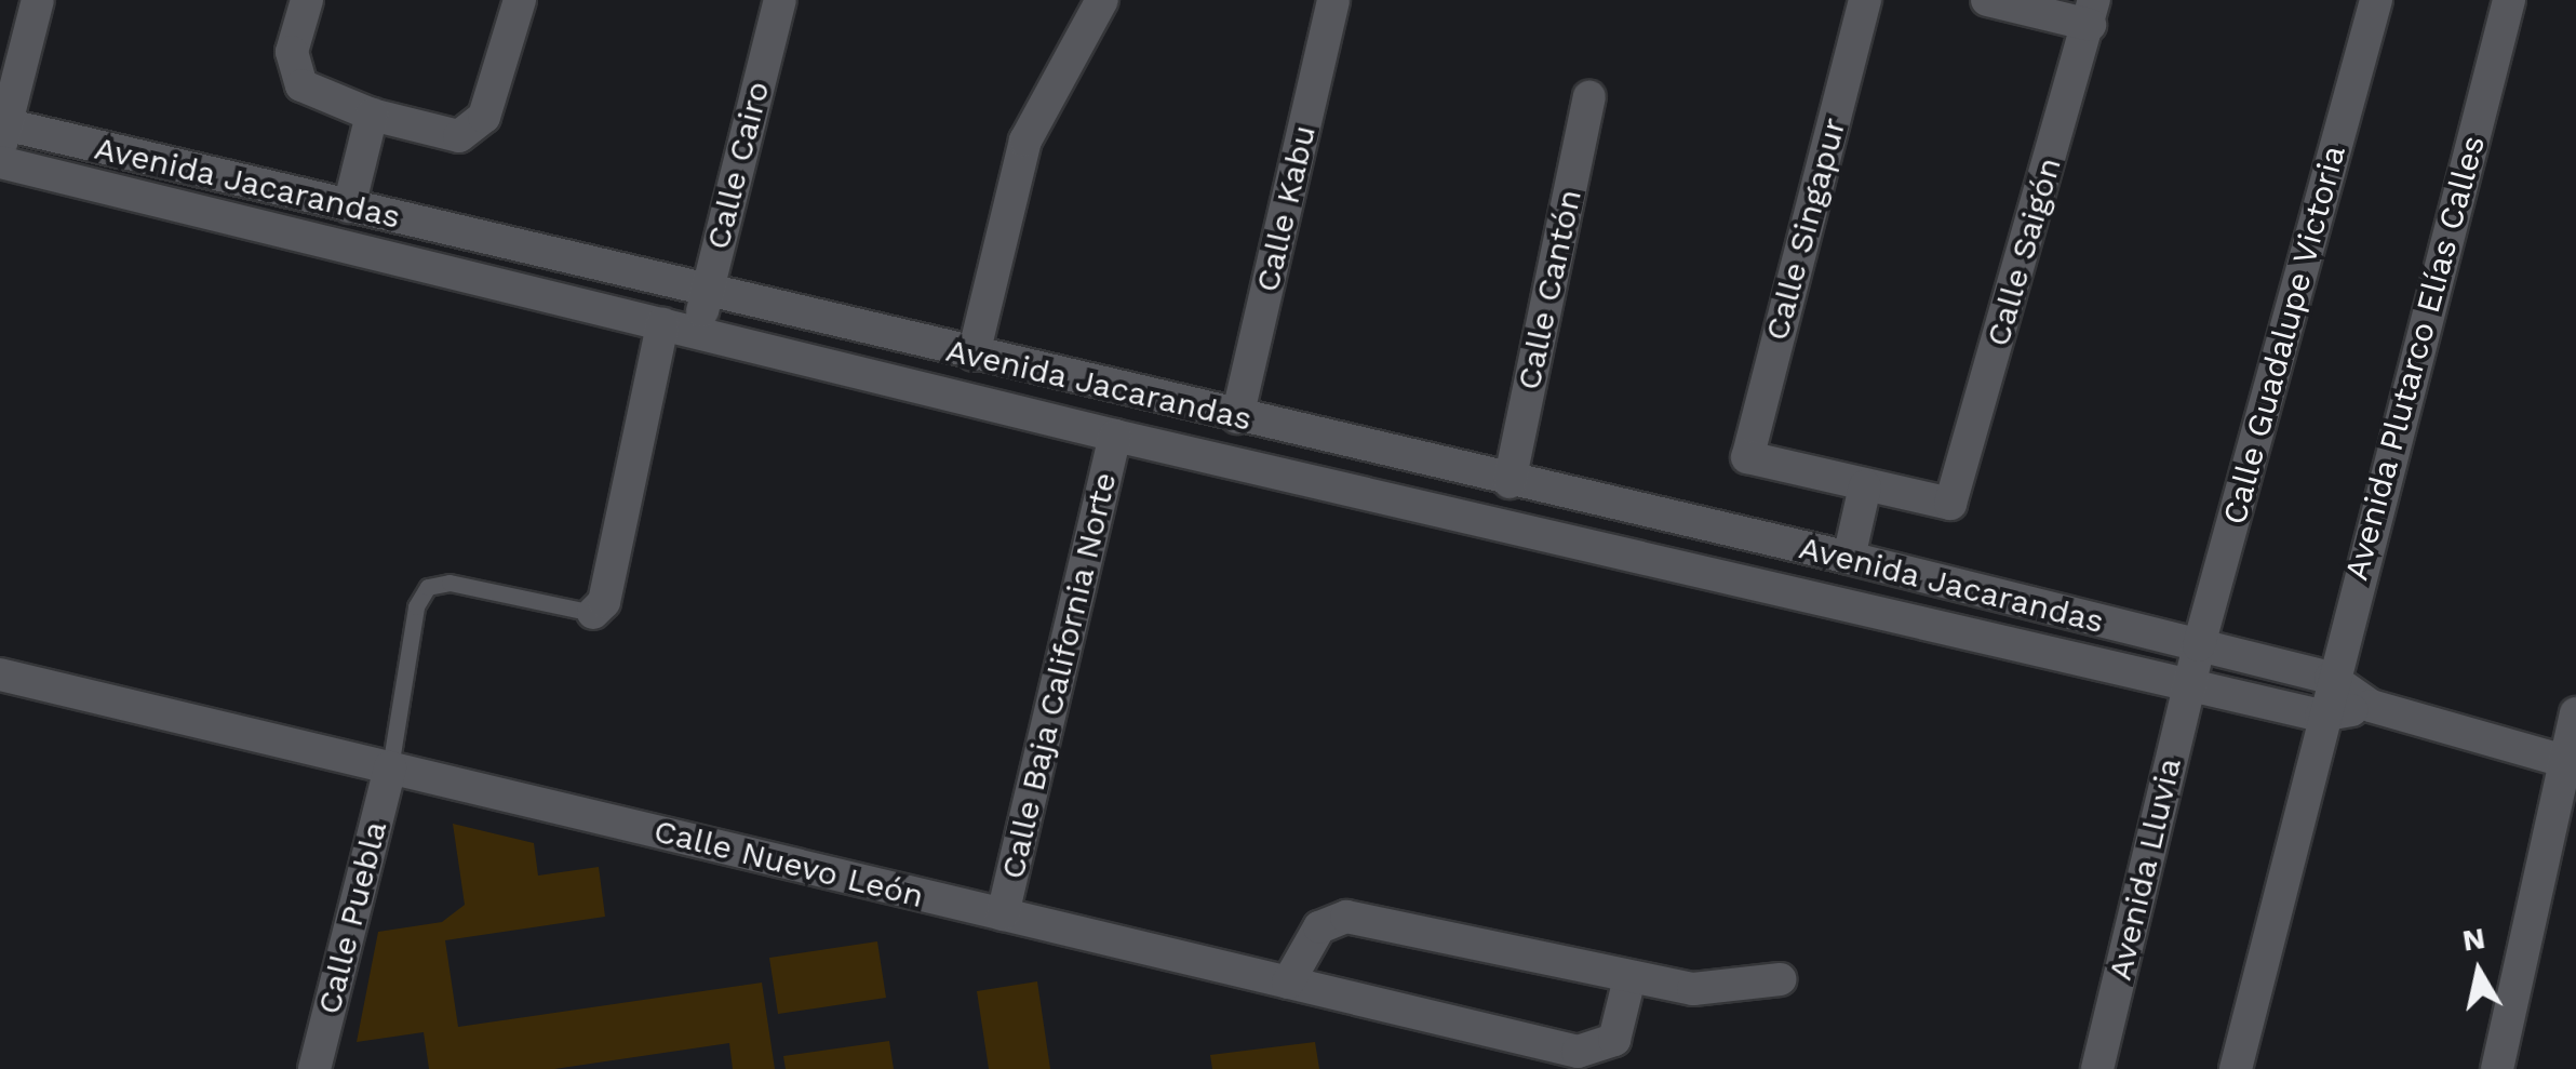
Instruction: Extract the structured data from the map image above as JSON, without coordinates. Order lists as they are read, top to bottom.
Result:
{
  "streets": {
    "street": [
      "Calle Cairo",
      "Avenida Jacarandas",
      "Calle Kabu",
      "Calle Singapur",
      "Calle Saigón",
      "Calle Cantón",
      "Calle Guadalupe Victoria",
      "Avenida Plutarco Elías Calles",
      "Calle Baja California Norte",
      "Calle Nuevo León",
      "Avenida Lluvia",
      "Calle Puebla"
    ]
  },
  "crossings": [
    ["Calle Cairo", "Avenida Jacarandas"],
    ["Avenida Jacarandas", "Calle Kabu"],
    ["Avenida Jacarandas", "Calle Cantón"],
    ["Avenida Jacarandas", "Calle Guadalupe Victoria"],
    ["Avenida Jacarandas", "Calle Baja California Norte"],
    ["Avenida Jacarandas", "Avenida Lluvia"],
    ["Calle Singapur", "Calle Saigón"],
    ["Calle Guadalupe Victoria", "Avenida Lluvia"],
    ["Calle Baja California Norte", "Calle Nuevo León"],
    ["Calle Nuevo León", "Calle Puebla"]
  ],
  "north": "top"
}
